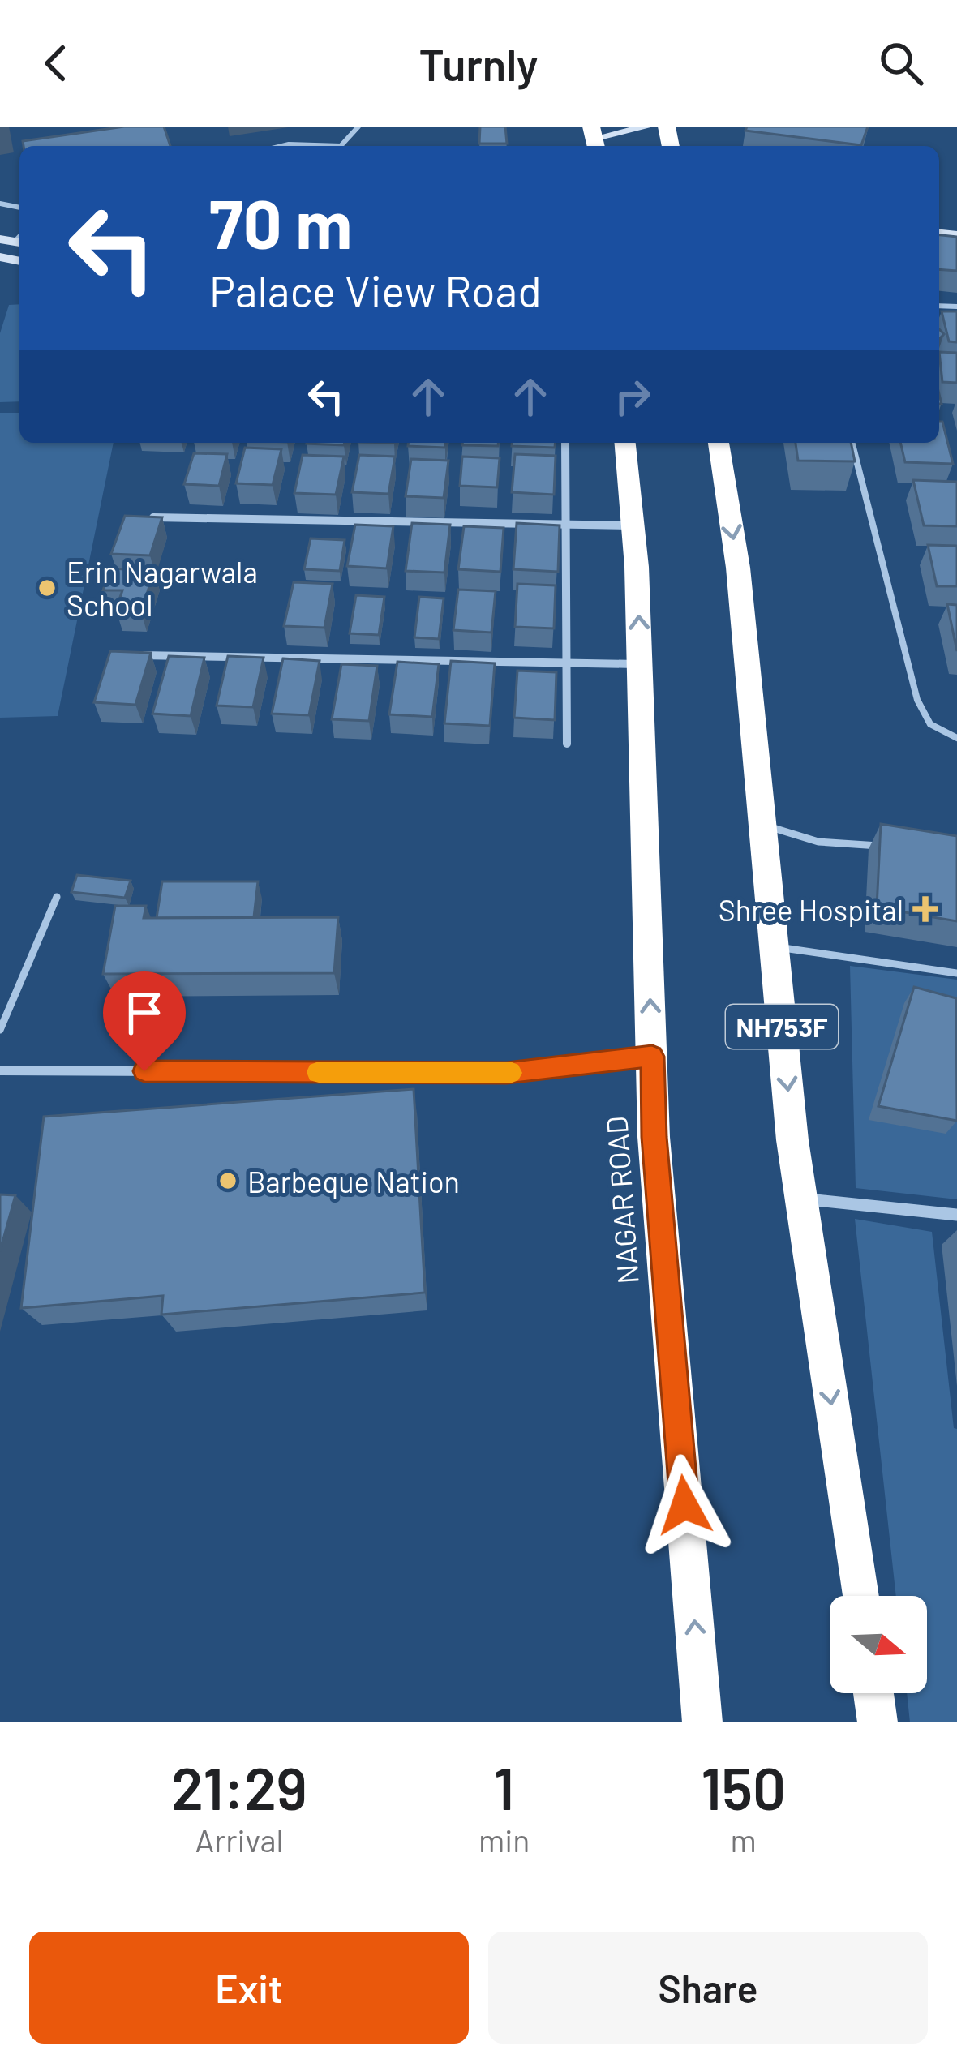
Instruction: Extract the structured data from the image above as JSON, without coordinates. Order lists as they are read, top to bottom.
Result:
{
  "streets": {
    "highway": ["NH753F", "NAGAR ROAD"]
  },
  "places": {
    "other": ["Erin Nagarwala School", "Barbeque Nation"],
    "health": ["Shree Hospital"]
  },
  "north": "right",
  "page": {
    "header": "Turnly",
    "turn": ["70 m", "Palace View Road"],
    "eta": [
      "21:29",
      "Arrival",
      "1",
      "min",
      "150",
      "m"
    ],
    "buttons": ["Exit", "Share"]
  }
}
